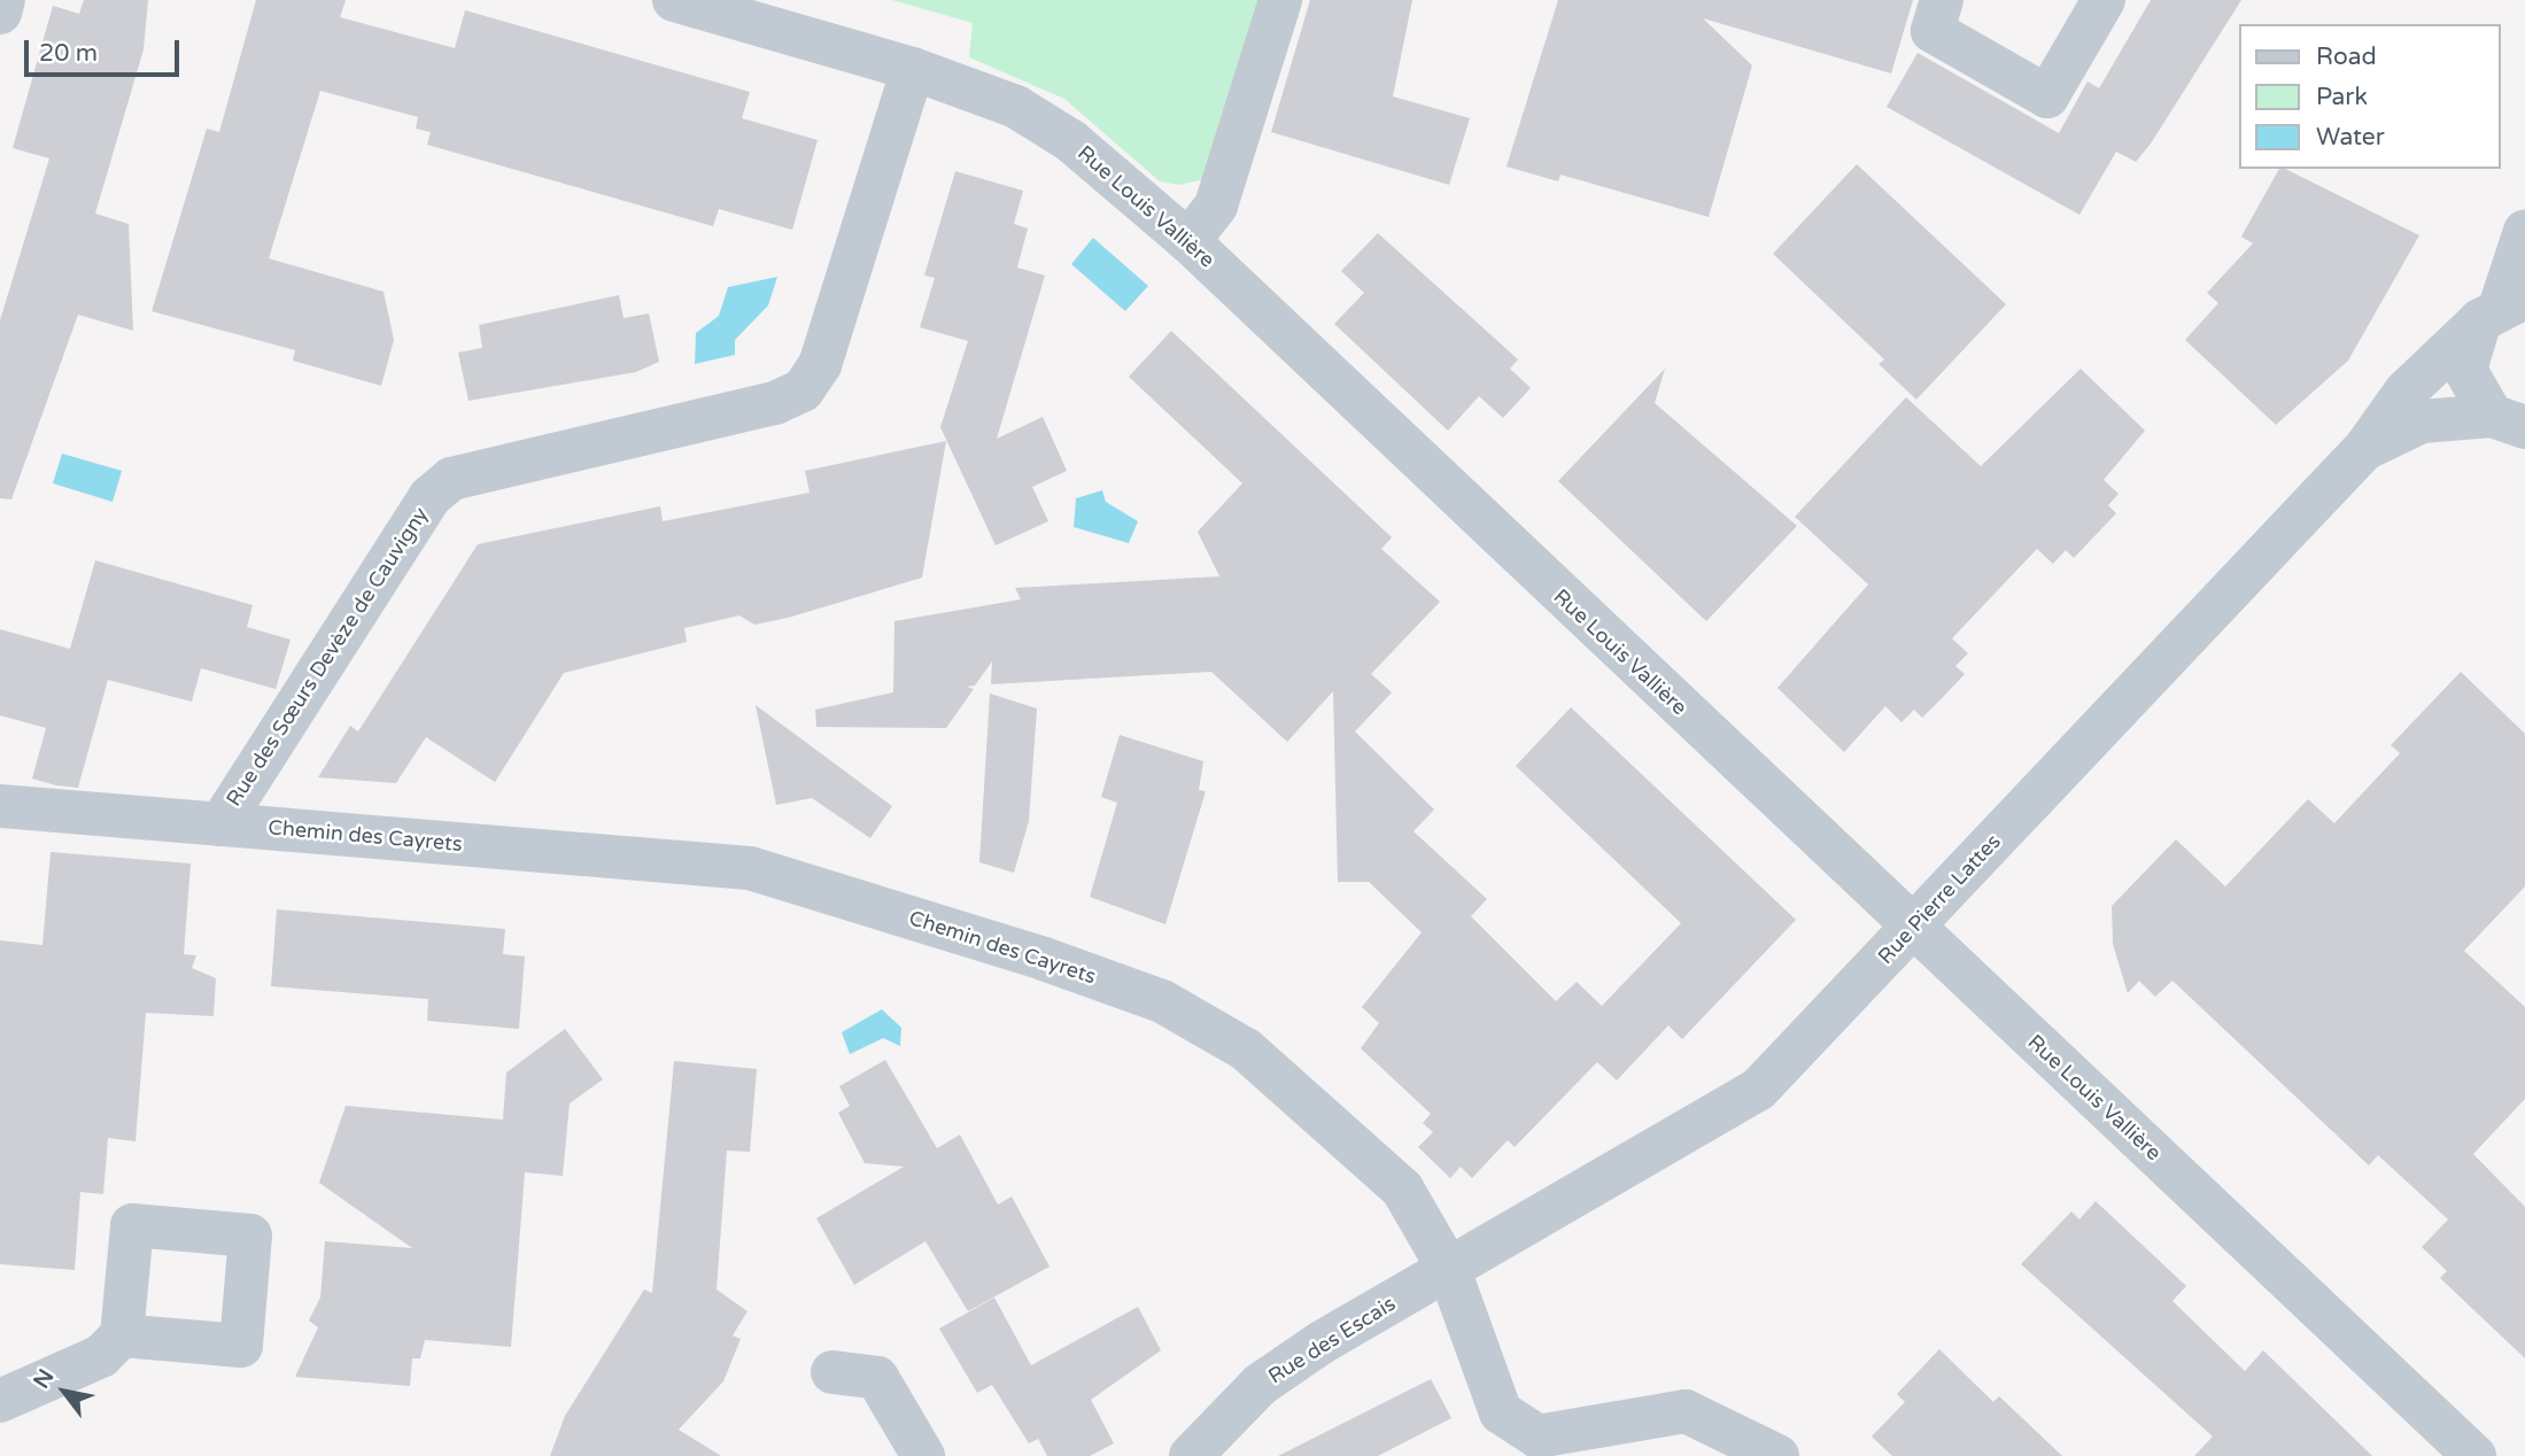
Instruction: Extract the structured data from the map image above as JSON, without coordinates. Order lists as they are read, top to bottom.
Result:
{
  "streets": {
    "street": [
      "Rue Louis Vallière",
      "Rue des Sœurs Devèze de Cauvigny",
      "Chemin des Cayrets",
      "Rue Pierre Lattes",
      "Rue des Escais"
    ]
  },
  "crossings": [
    ["Rue Louis Vallière", "Rue des Sœurs Devèze de Cauvigny"],
    ["Rue Louis Vallière", "Rue Pierre Lattes"],
    ["Rue des Sœurs Devèze de Cauvigny", "Chemin des Cayrets"],
    ["Chemin des Cayrets", "Rue Pierre Lattes"],
    ["Chemin des Cayrets", "Rue des Escais"],
    ["Rue Pierre Lattes", "Rue des Escais"]
  ],
  "legend": ["Road", "Park", "Water"],
  "scale_bar": "20 m",
  "north": "top left"
}
